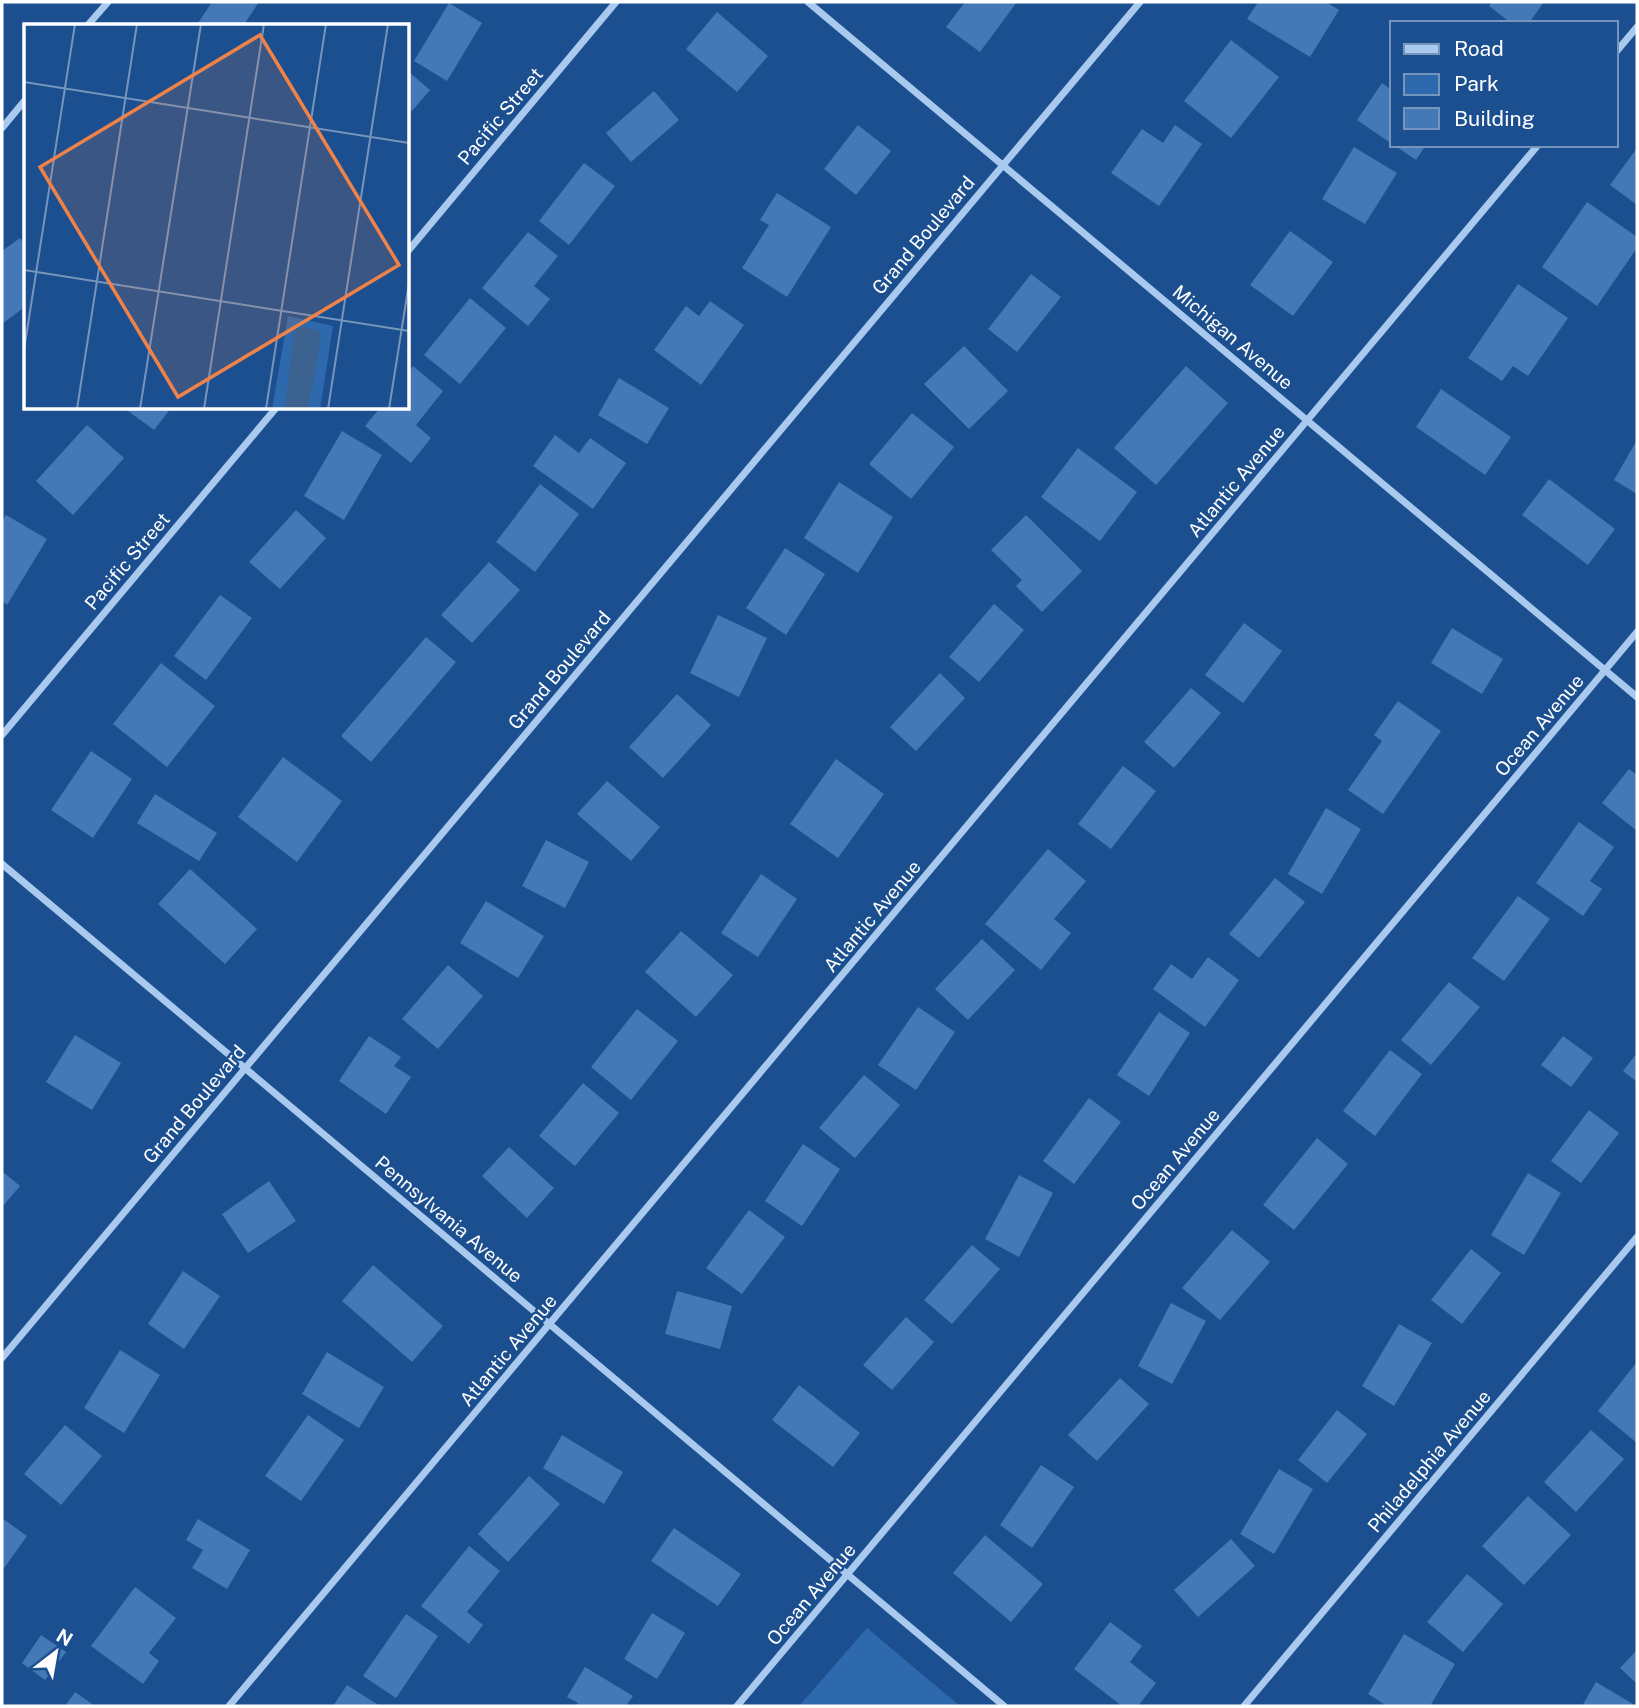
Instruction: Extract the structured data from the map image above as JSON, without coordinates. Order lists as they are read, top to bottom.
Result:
{
  "streets": {
    "street": [
      "Pacific Street",
      "Grand Boulevard",
      "Michigan Avenue",
      "Atlantic Avenue",
      "Ocean Avenue",
      "Pennsylvania Avenue",
      "Philadelphia Avenue"
    ]
  },
  "crossings": [
    ["Grand Boulevard", "Michigan Avenue"],
    ["Grand Boulevard", "Pennsylvania Avenue"],
    ["Michigan Avenue", "Atlantic Avenue"],
    ["Michigan Avenue", "Ocean Avenue"],
    ["Atlantic Avenue", "Pennsylvania Avenue"],
    ["Ocean Avenue", "Pennsylvania Avenue"]
  ],
  "legend": ["Road", "Park", "Building"],
  "north": "top right"
}
